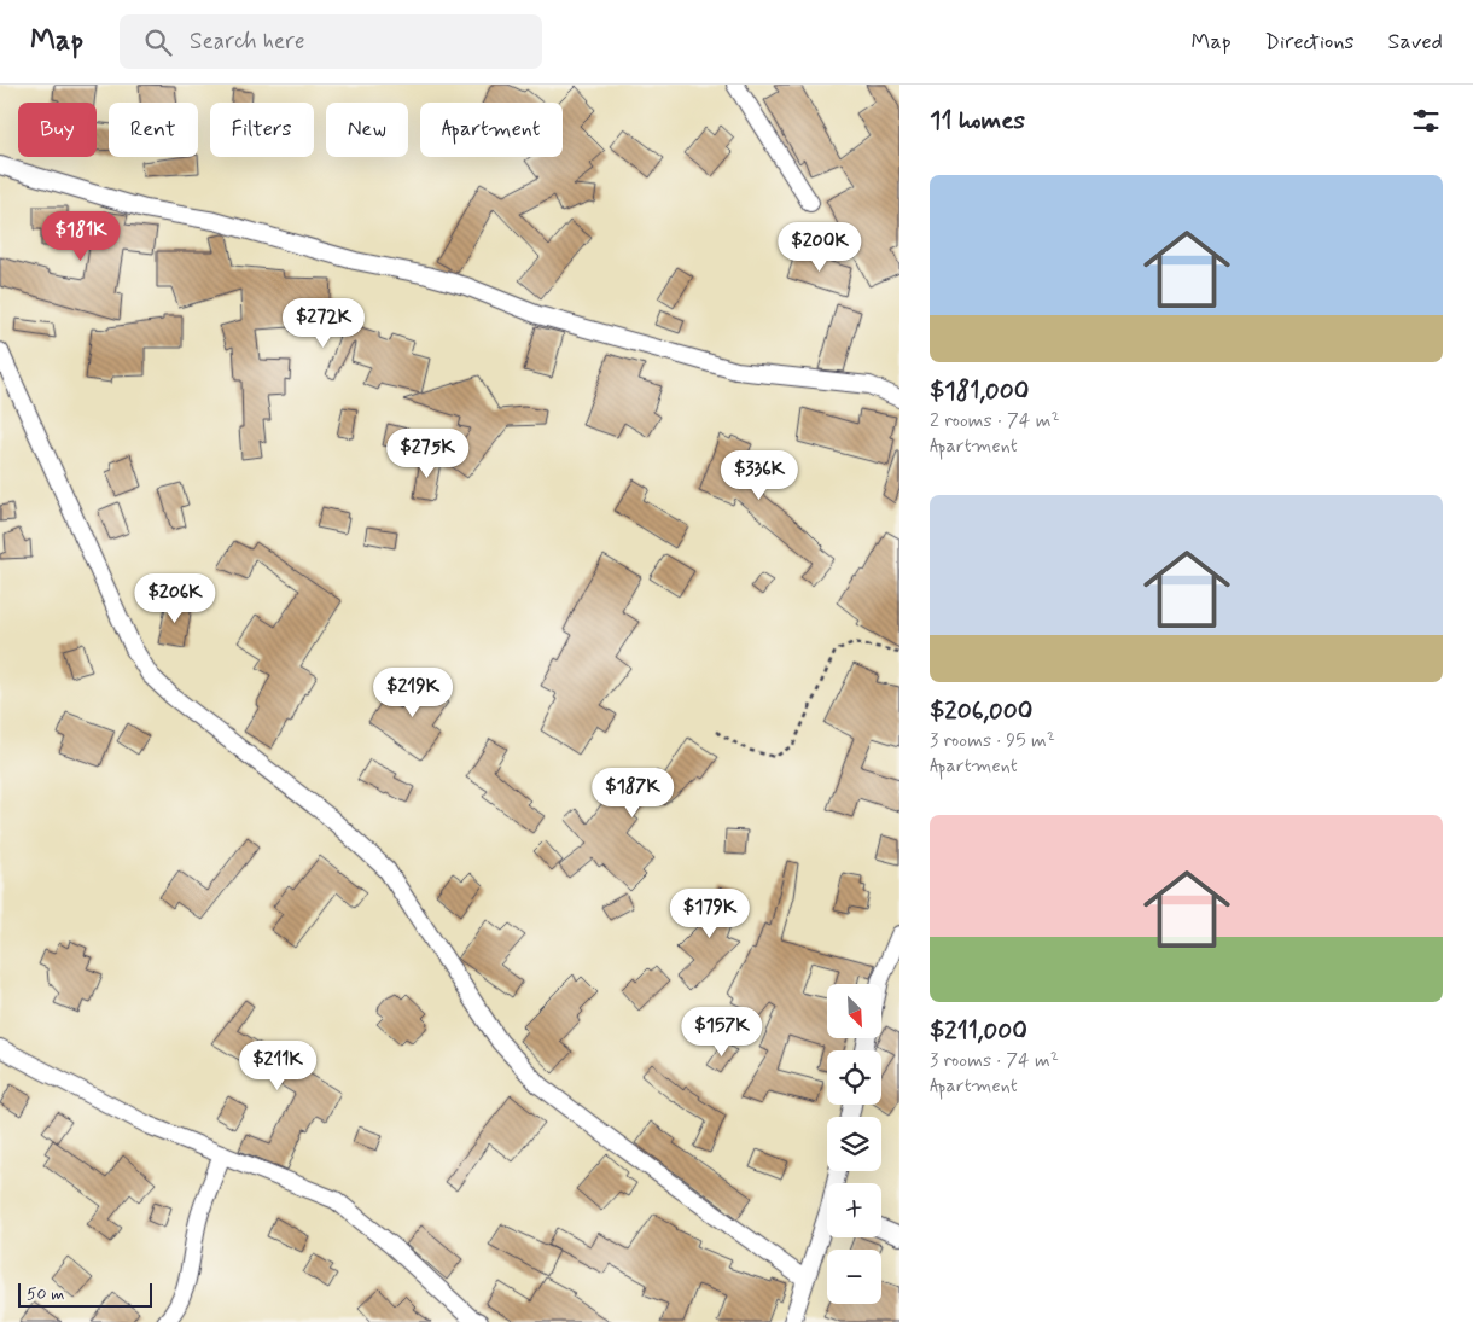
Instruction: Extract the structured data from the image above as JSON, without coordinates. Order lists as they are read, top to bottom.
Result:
{
  "scale_bar": "50 m",
  "north": "bottom right",
  "page": {
    "header": "Map",
    "search": "Search here",
    "nav": ["Map", "Directions", "Saved"],
    "heading": "11 homes",
    "chip": [
      "Buy",
      "Rent",
      "Filters",
      "New",
      "Apartment"
    ],
    "list": [
      {
        "name": "$181,000",
        "note": "2 rooms · 74 m² · Apartment"
      },
      {
        "name": "$206,000",
        "note": "3 rooms · 95 m² · Apartment"
      },
      {
        "name": "$211,000",
        "note": "3 rooms · 74 m² · Apartment"
      }
    ],
    "price": [
      "$181K",
      "$200K",
      "$272K",
      "$275K",
      "$336K",
      "$206K",
      "$219K",
      "$187K",
      "$179K",
      "$157K",
      "$211K"
    ],
    "map_buttons": ["+", "−"],
    "scale": "50 m"
  }
}
